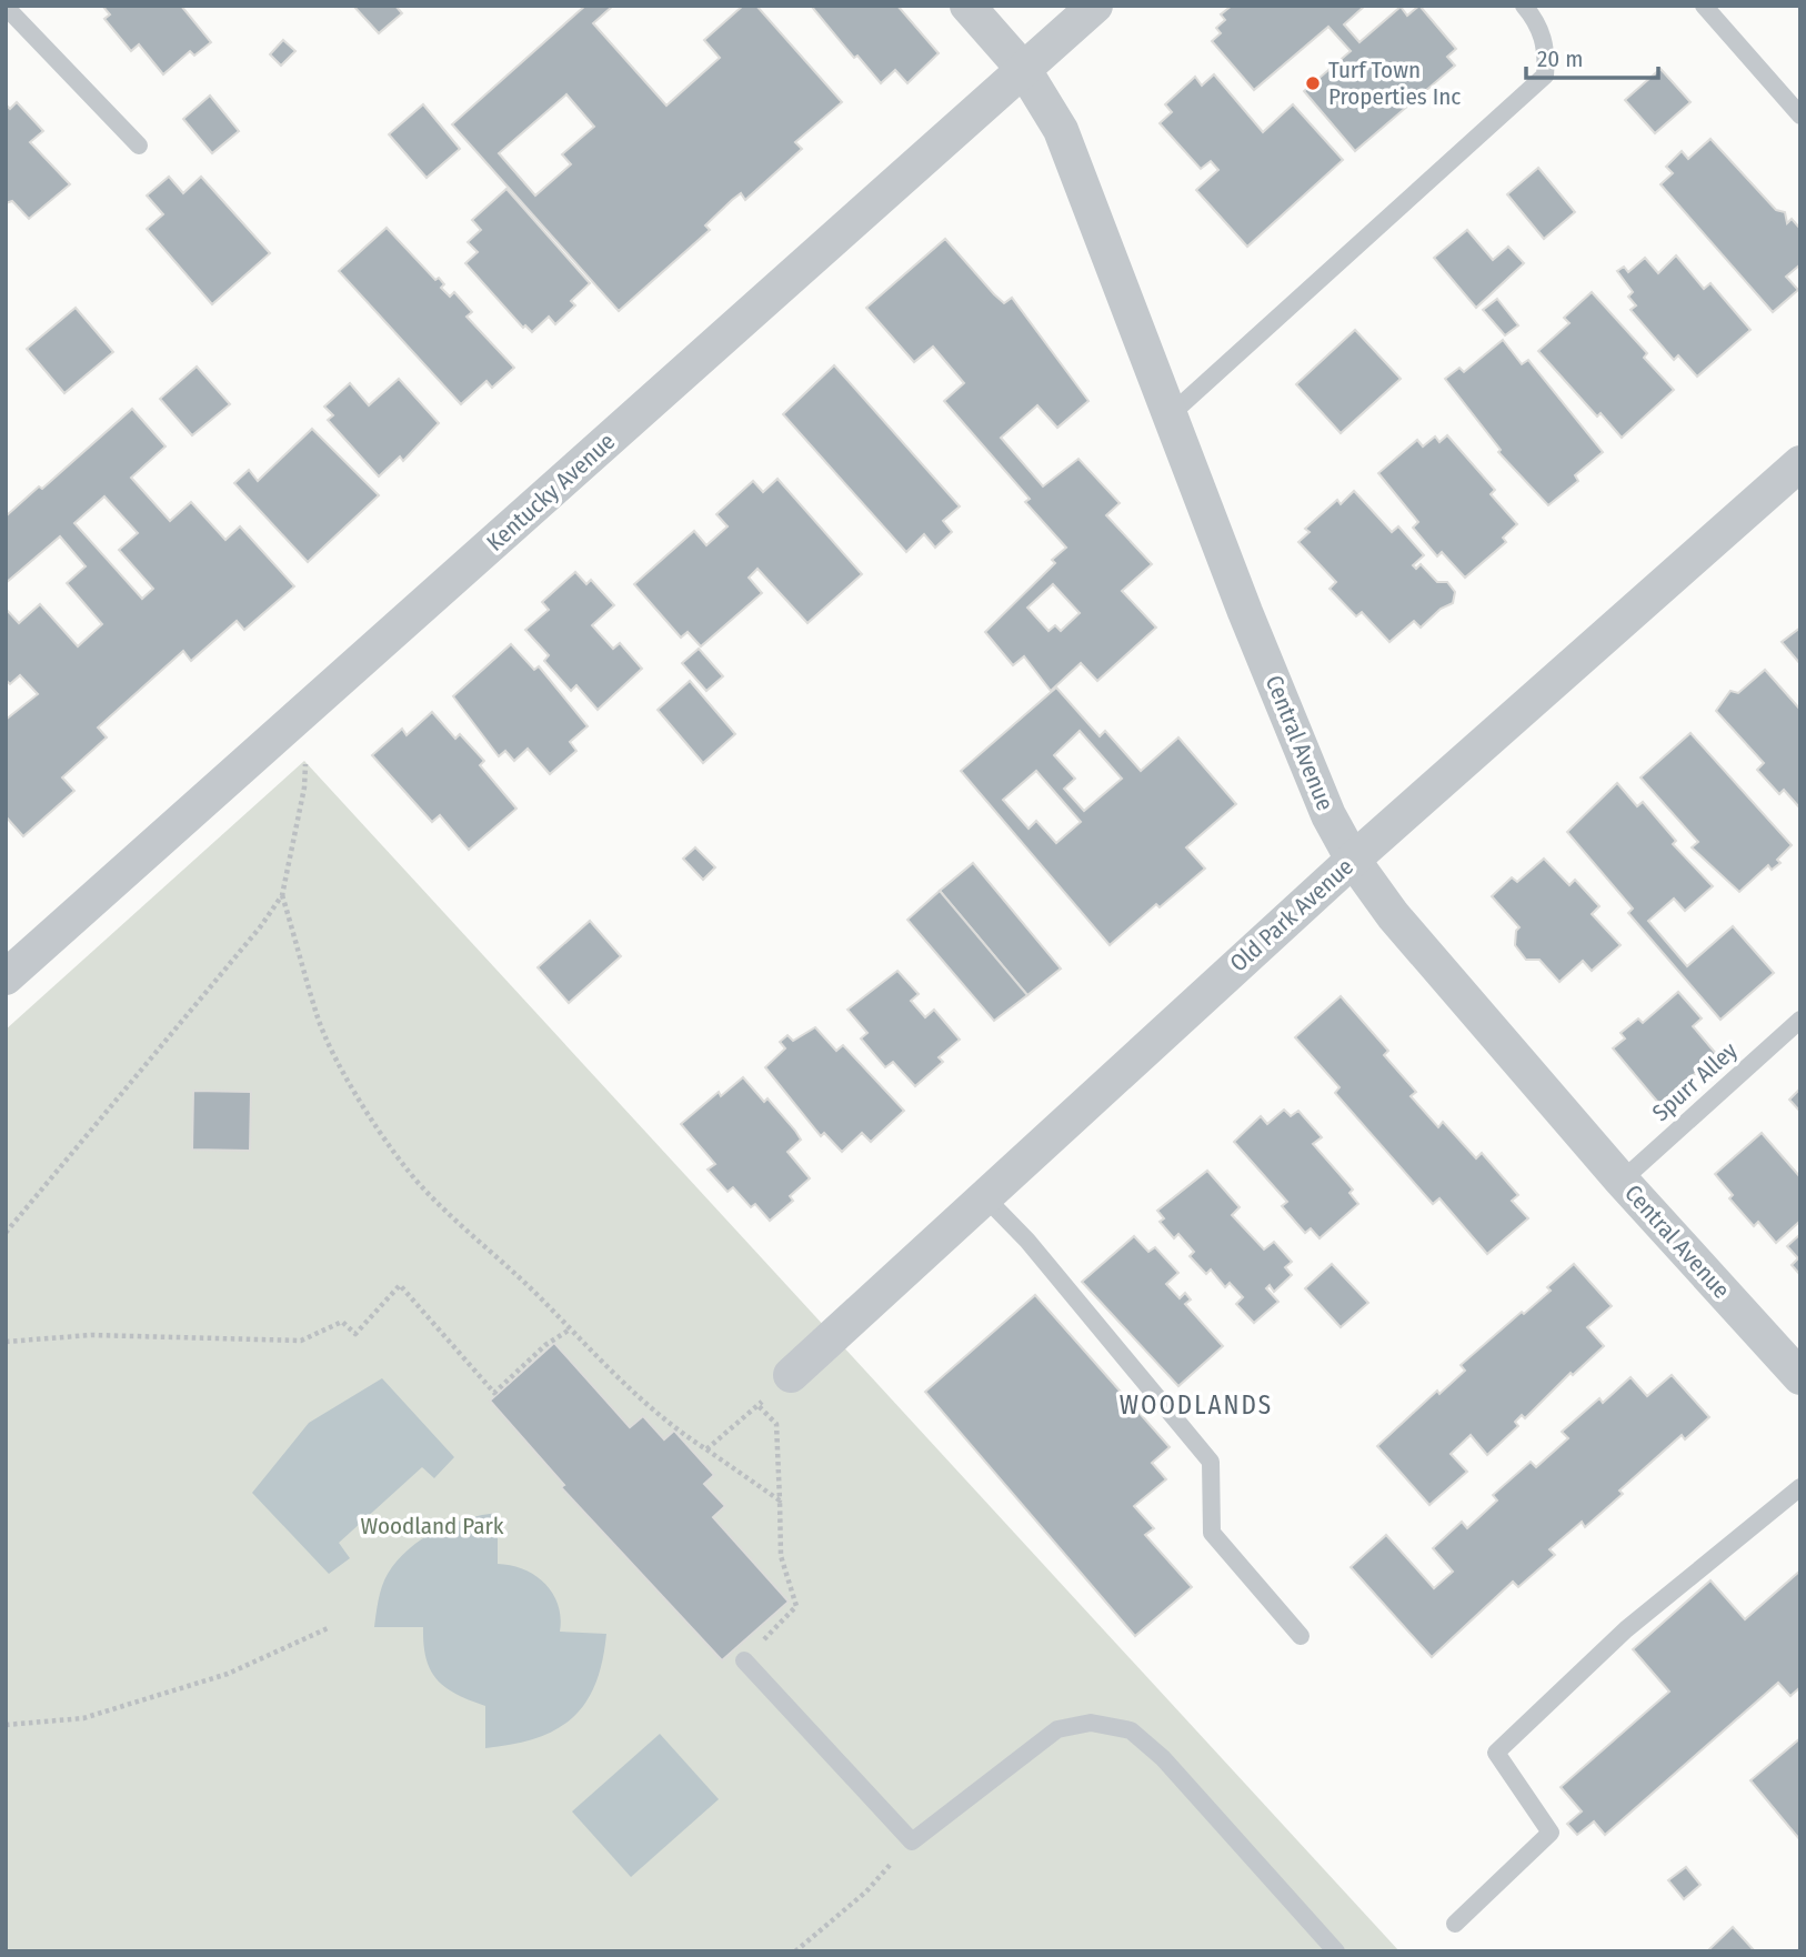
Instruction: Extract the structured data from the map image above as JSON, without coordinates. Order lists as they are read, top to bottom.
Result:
{
  "streets": {
    "street": ["Kentucky Avenue", "Central Avenue", "Old Park Avenue"],
    "lane": ["Spurr Alley"]
  },
  "crossings": [
    ["Kentucky Avenue", "Central Avenue"],
    ["Central Avenue", "Old Park Avenue"],
    ["Central Avenue", "Spurr Alley"]
  ],
  "districts": ["WOODLANDS"],
  "parks": ["Woodland Park"],
  "places": ["Turf Town Properties Inc"],
  "scale_bar": "20 m"
}
